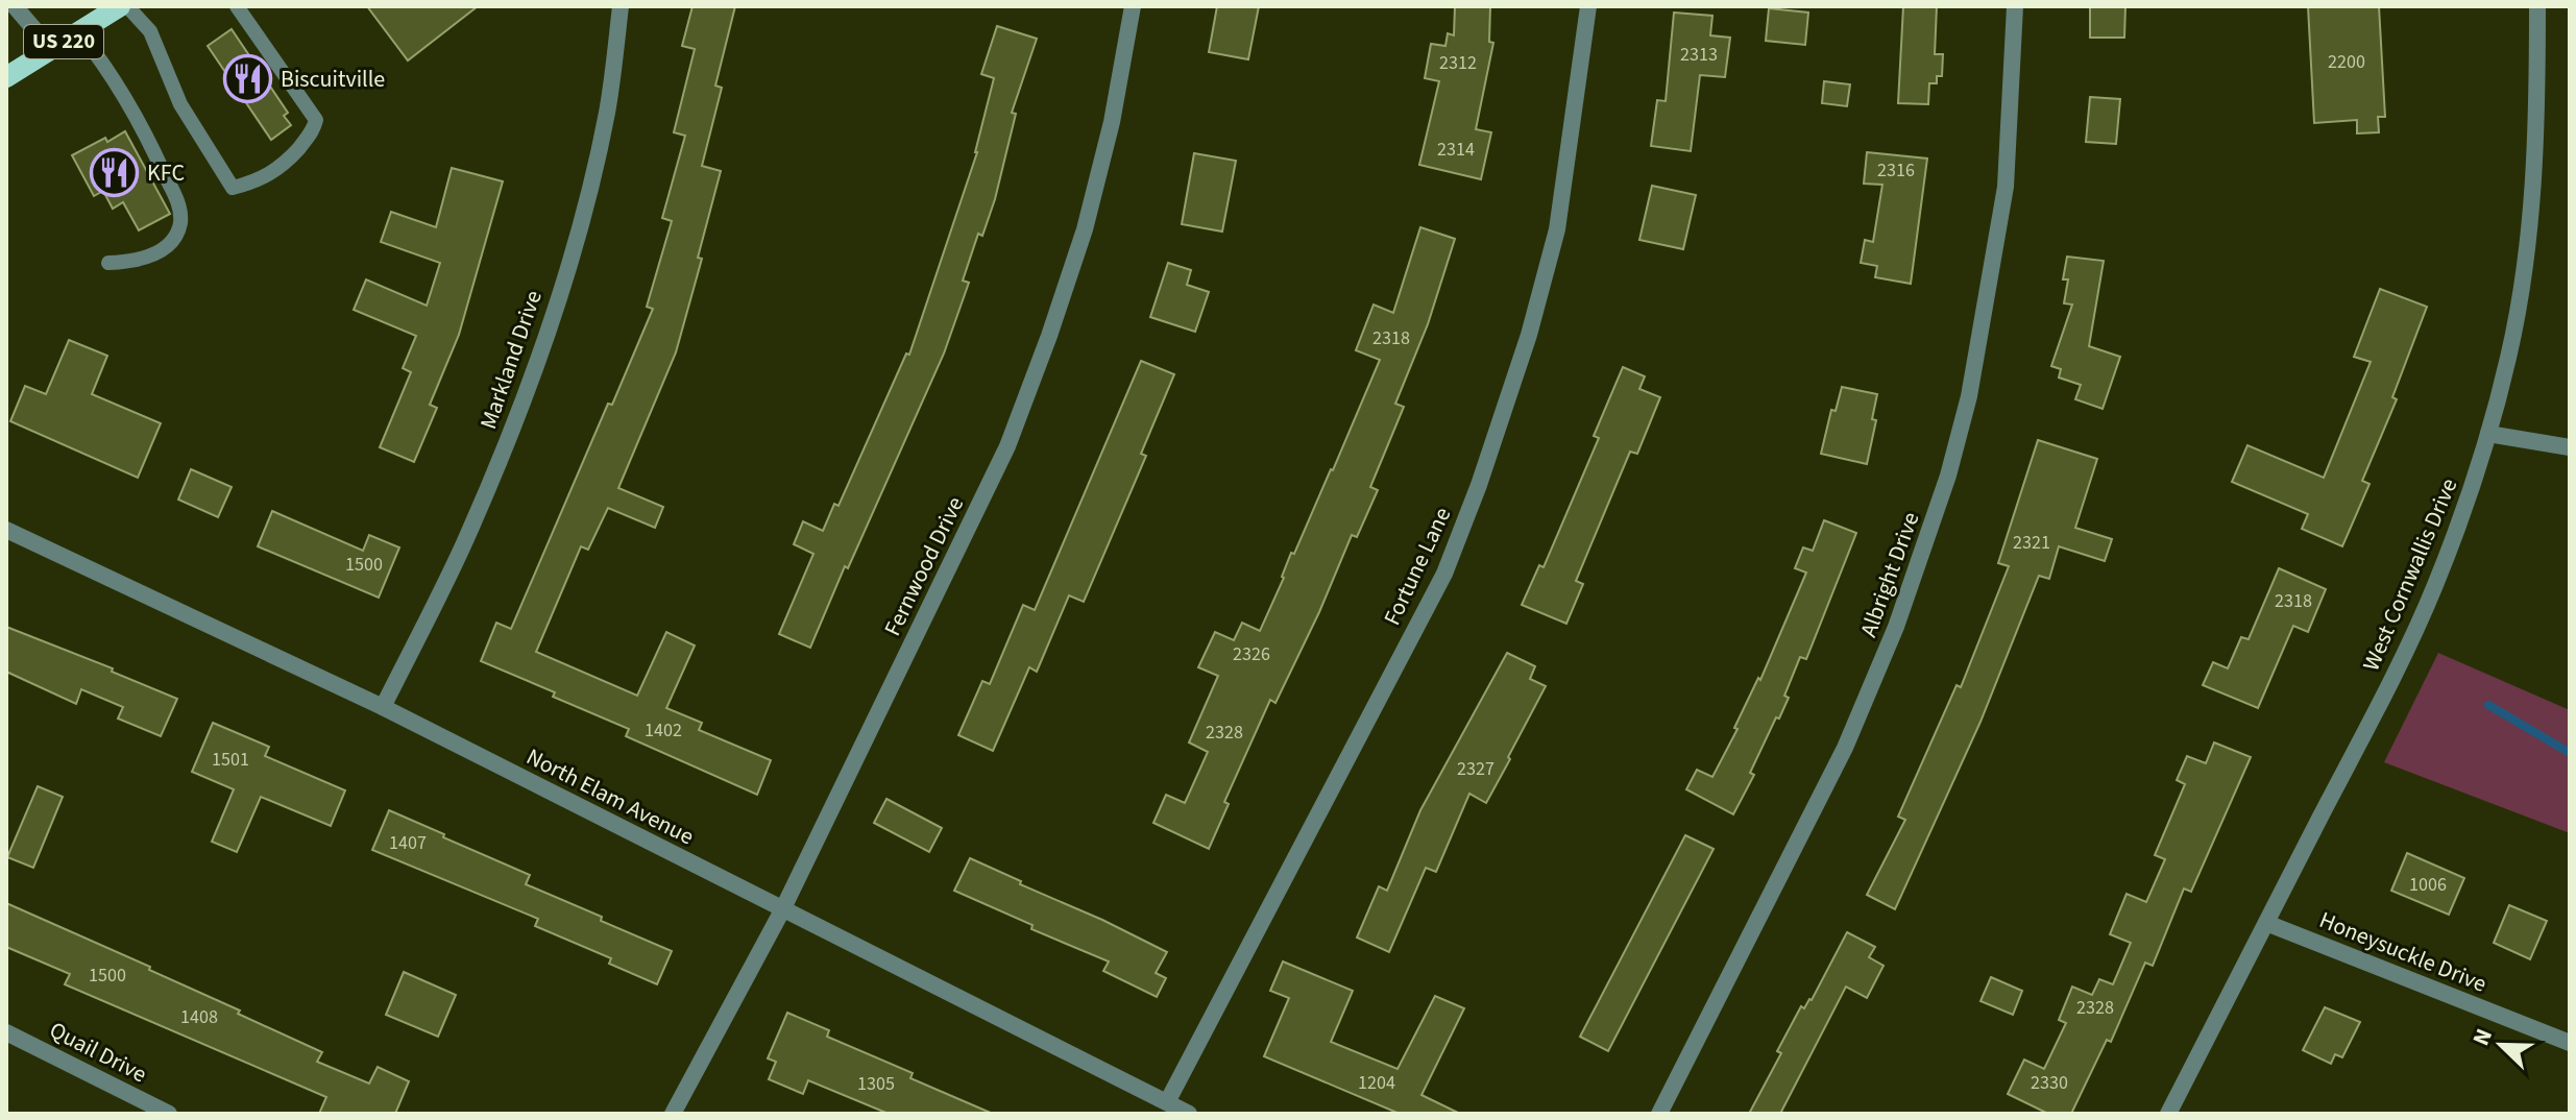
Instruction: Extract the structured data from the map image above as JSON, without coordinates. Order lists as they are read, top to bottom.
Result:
{
  "streets": {
    "main road": ["US 220"],
    "street": [
      "Markland Drive",
      "Fernwood Drive",
      "Fortune Lane",
      "Albright Drive",
      "West Cornwallis Drive",
      "North Elam Avenue",
      "Honeysuckle Drive",
      "Quail Drive"
    ]
  },
  "crossings": [
    ["Markland Drive", "North Elam Avenue"],
    ["Fernwood Drive", "North Elam Avenue"],
    ["Fortune Lane", "North Elam Avenue"],
    ["West Cornwallis Drive", "Honeysuckle Drive"]
  ],
  "places": {
    "restaurant": ["Biscuitville", "KFC"]
  },
  "house_numbers": [
    "2313",
    "2200",
    "2312",
    "2314",
    "2316",
    "2318",
    "2321",
    "1500",
    "2318",
    "2326",
    "1402",
    "2328",
    "1501",
    "2327",
    "1407",
    "1006",
    "1500",
    "2328",
    "1408",
    "1204",
    "2330",
    "1305"
  ],
  "north": "top left"
}
